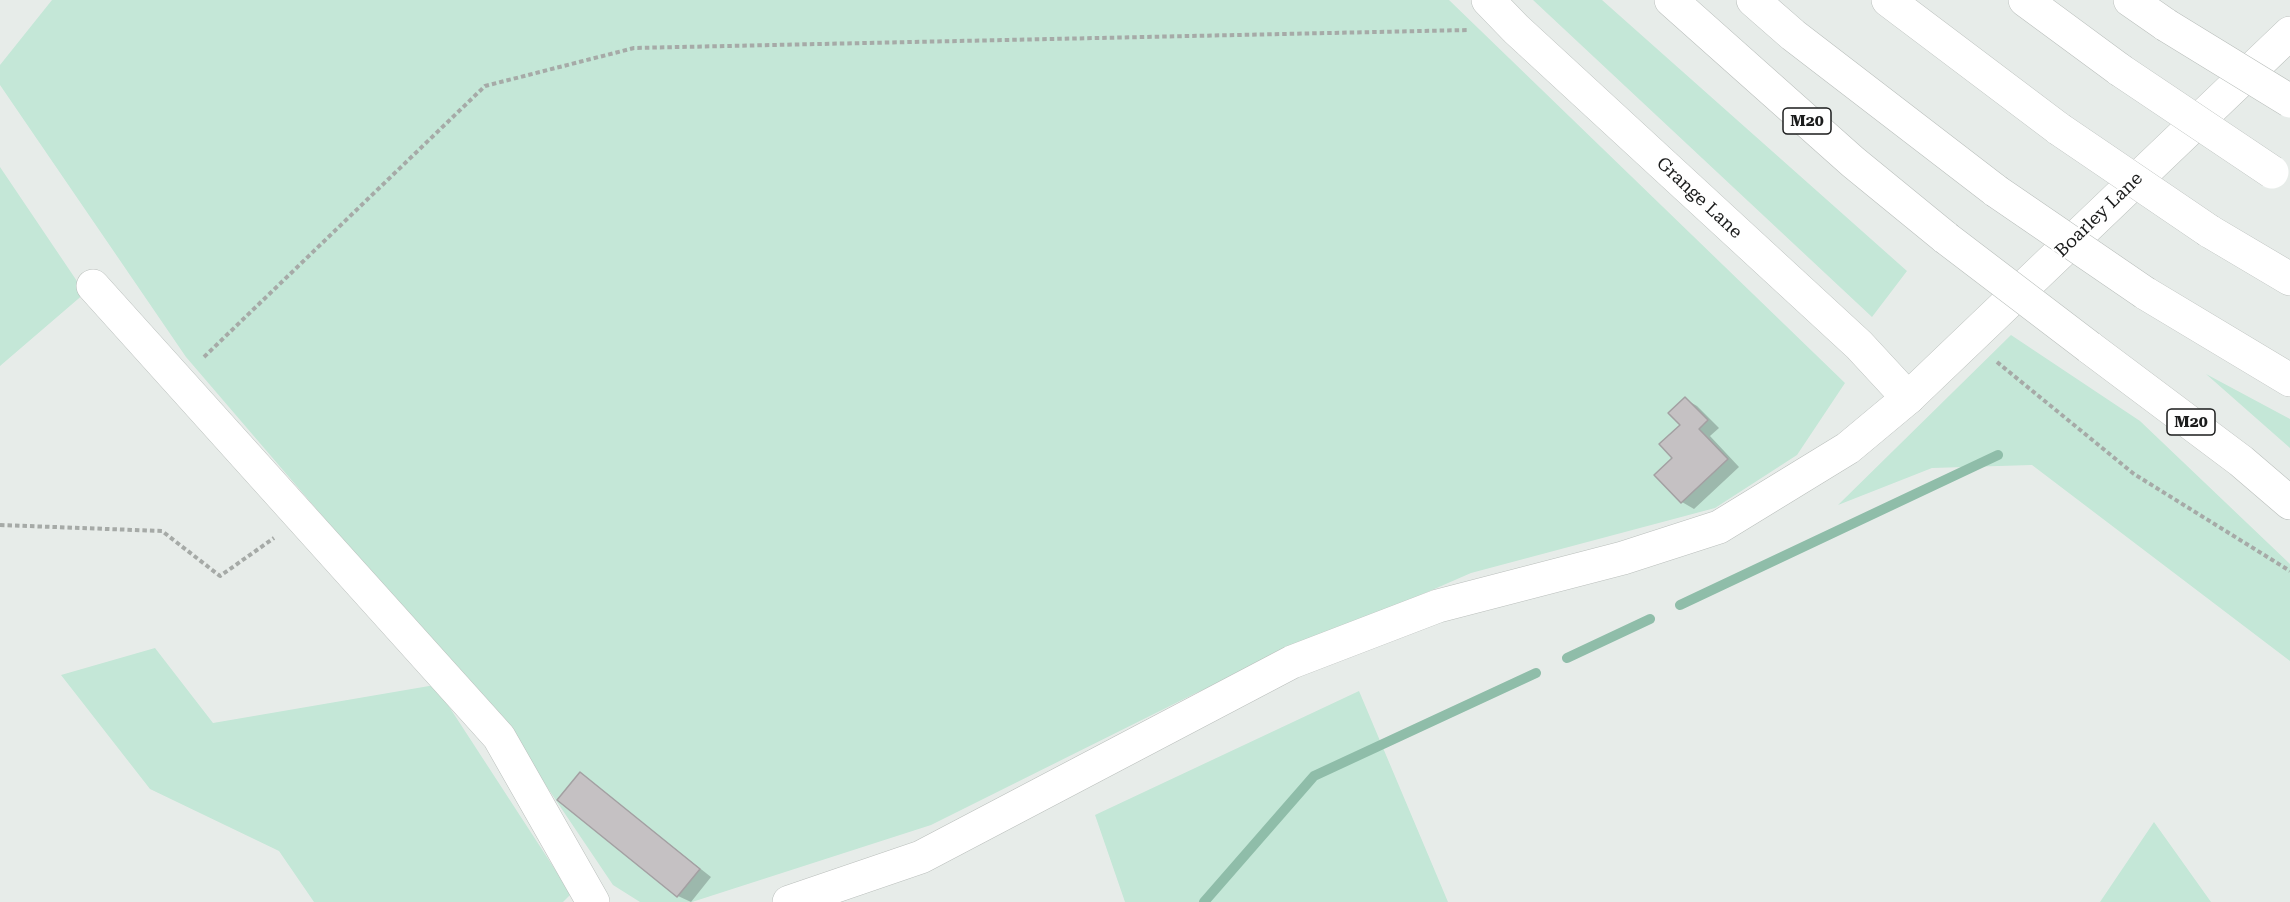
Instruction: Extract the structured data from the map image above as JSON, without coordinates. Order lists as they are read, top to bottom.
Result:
{
  "streets": {
    "main road": ["M20", "Grange Lane", "Boarley Lane"]
  },
  "crossings": [
    ["Grange Lane", "Boarley Lane"]
  ]
}
